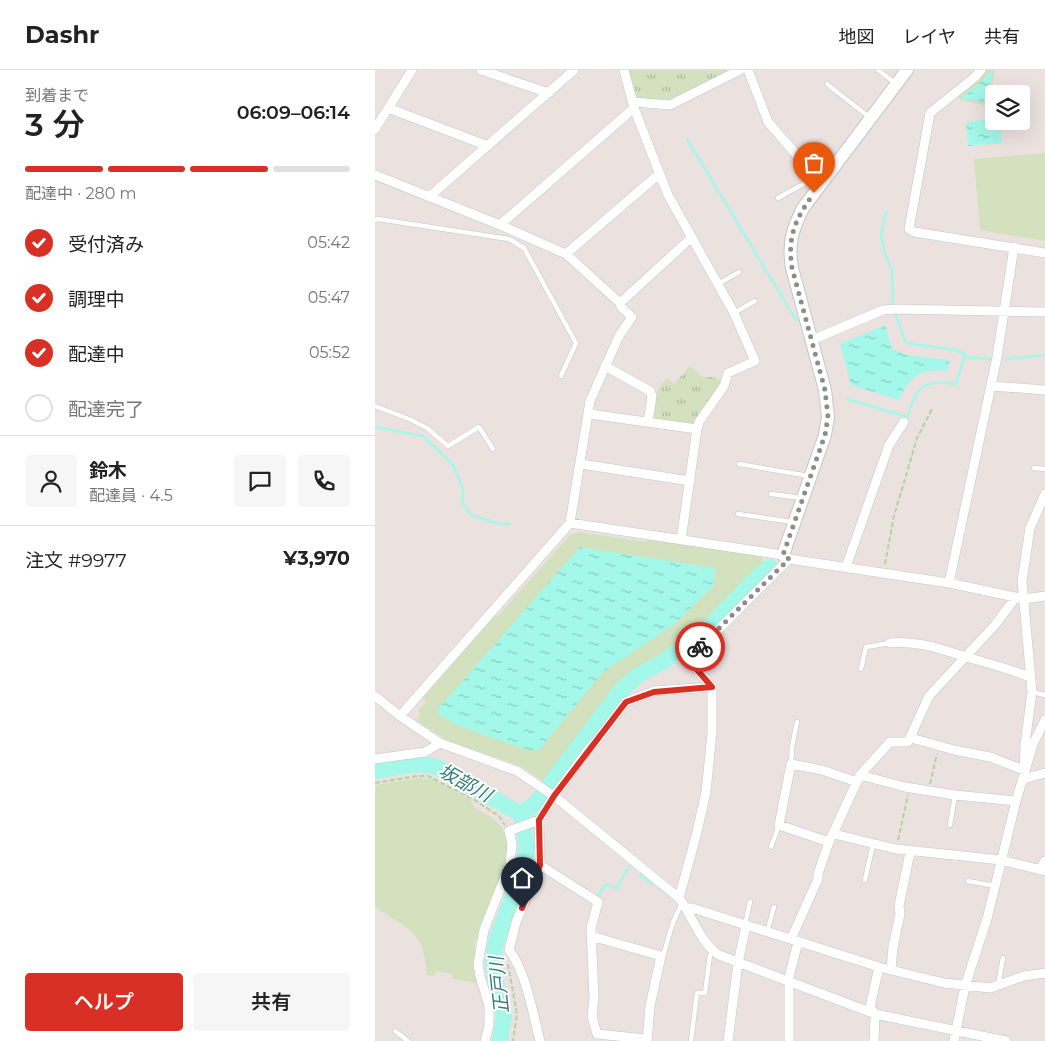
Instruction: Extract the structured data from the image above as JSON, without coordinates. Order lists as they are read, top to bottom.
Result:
{
  "water": ["坂部川", "正戸川"],
  "page": {
    "header": "Dashr",
    "nav": ["地図", "レイヤ", "共有"],
    "heading": ["3 分", "到着まで", "06:09–06:14"],
    "panel": [
      "鈴木",
      "配達員 · 4.5",
      "注文 #9977",
      "¥3,970"
    ],
    "bar": "配達中 · 280 m",
    "list": [
      ["受付済み", "05:42"],
      ["調理中", "05:47"],
      ["配達中", "05:52"],
      "配達完了"
    ],
    "buttons": ["ヘルプ", "共有"]
  }
}
